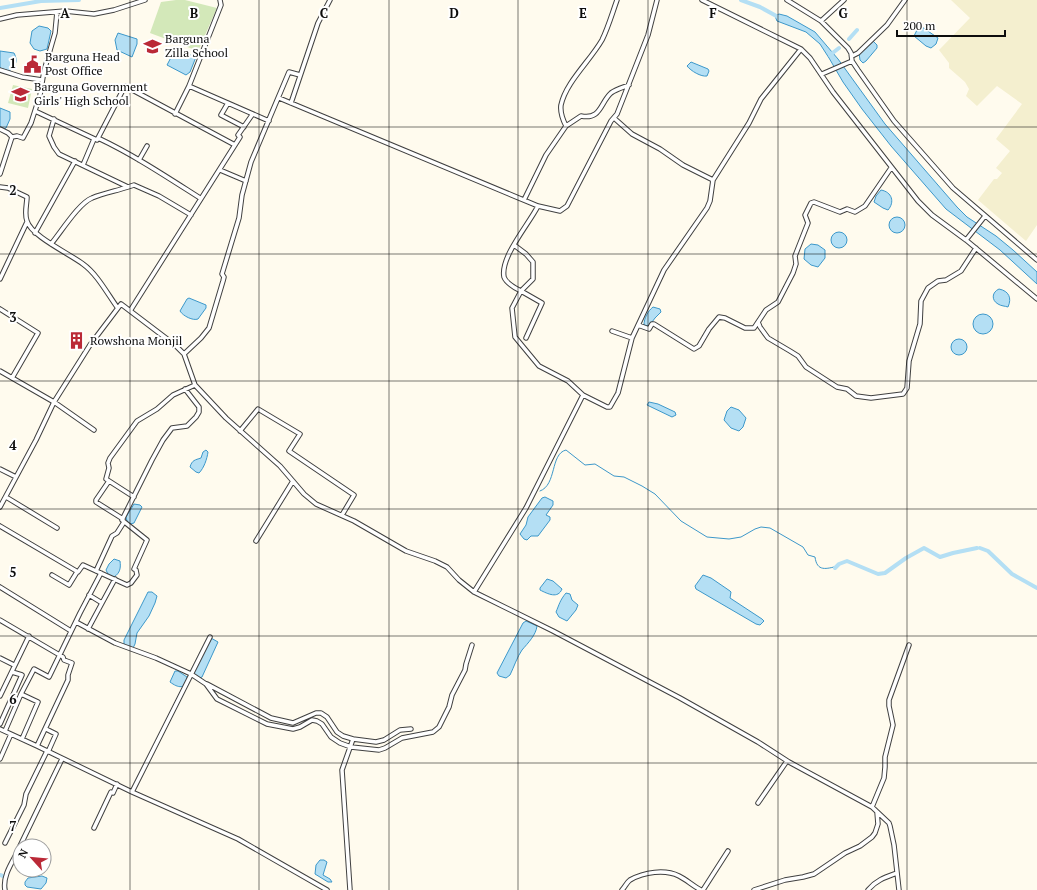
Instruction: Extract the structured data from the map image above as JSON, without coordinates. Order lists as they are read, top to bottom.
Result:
{
  "places": {
    "school or university": ["Barguna Zilla School", "Barguna Government Girls' High School"],
    "public building": ["Barguna Head Post Office"],
    "building": ["Rowshona Monjil"]
  },
  "scale_bar": "200 m",
  "north": "top left",
  "grid": {
    "columns": [
      "A",
      "B",
      "C",
      "D",
      "E",
      "F",
      "G"
    ],
    "rows": [
      "1",
      "2",
      "3",
      "4",
      "5",
      "6",
      "7"
    ]
  }
}
